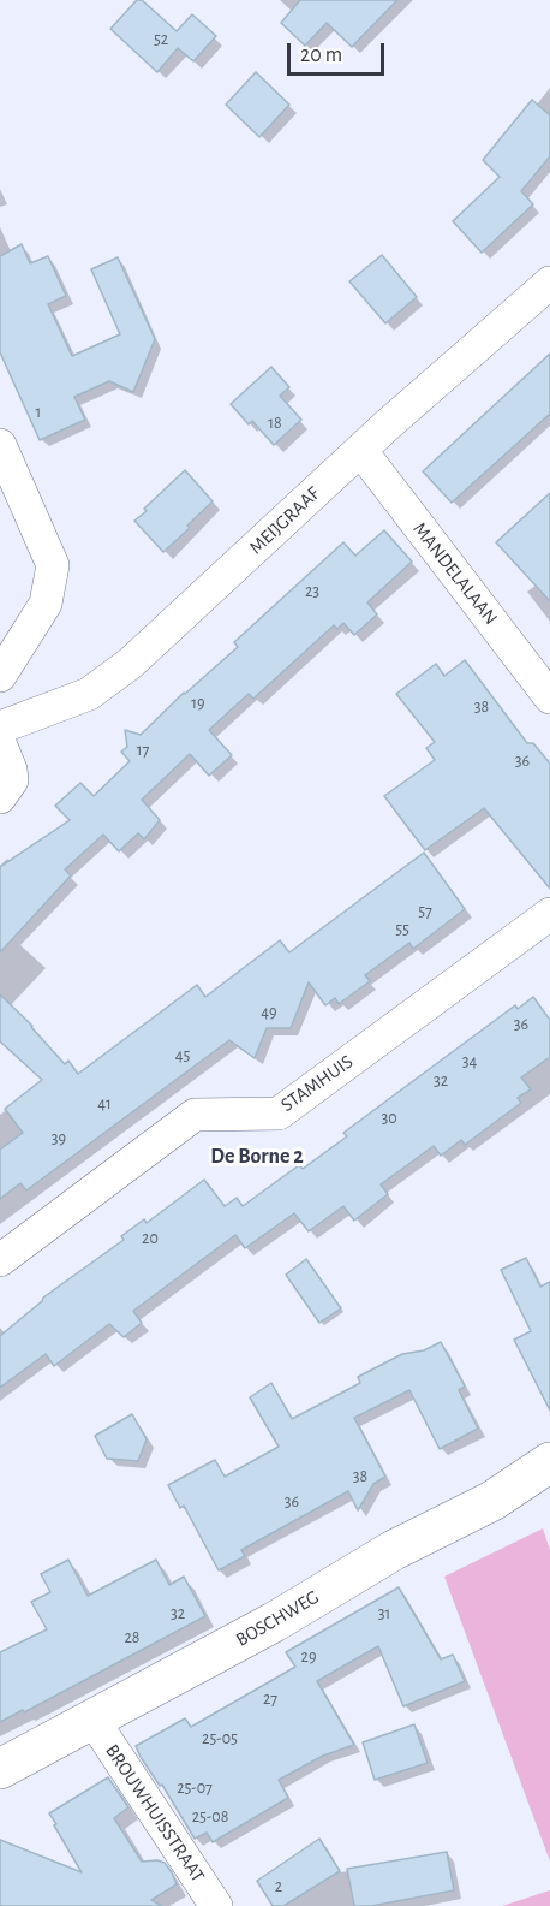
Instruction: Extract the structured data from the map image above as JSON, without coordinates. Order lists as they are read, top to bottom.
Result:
{
  "streets": {
    "street": [
      "MEIJGRAAF",
      "MANDELALAAN",
      "STAMHUIS",
      "BOSCHWEG",
      "BROUWHUISSTRAAT"
    ]
  },
  "crossings": [
    ["MEIJGRAAF", "MANDELALAAN"],
    ["BOSCHWEG", "BROUWHUISSTRAAT"]
  ],
  "districts": ["De Borne 2"],
  "house_numbers": [
    "52",
    "1",
    "18",
    "23",
    "19",
    "38",
    "17",
    "36",
    "57",
    "55",
    "49",
    "36",
    "45",
    "34",
    "32",
    "41",
    "30",
    "39",
    "20",
    "38",
    "36",
    "32",
    "31",
    "28",
    "29",
    "27",
    "25-05",
    "25-07",
    "25-08",
    "2"
  ],
  "scale_bar": "20 m"
}
